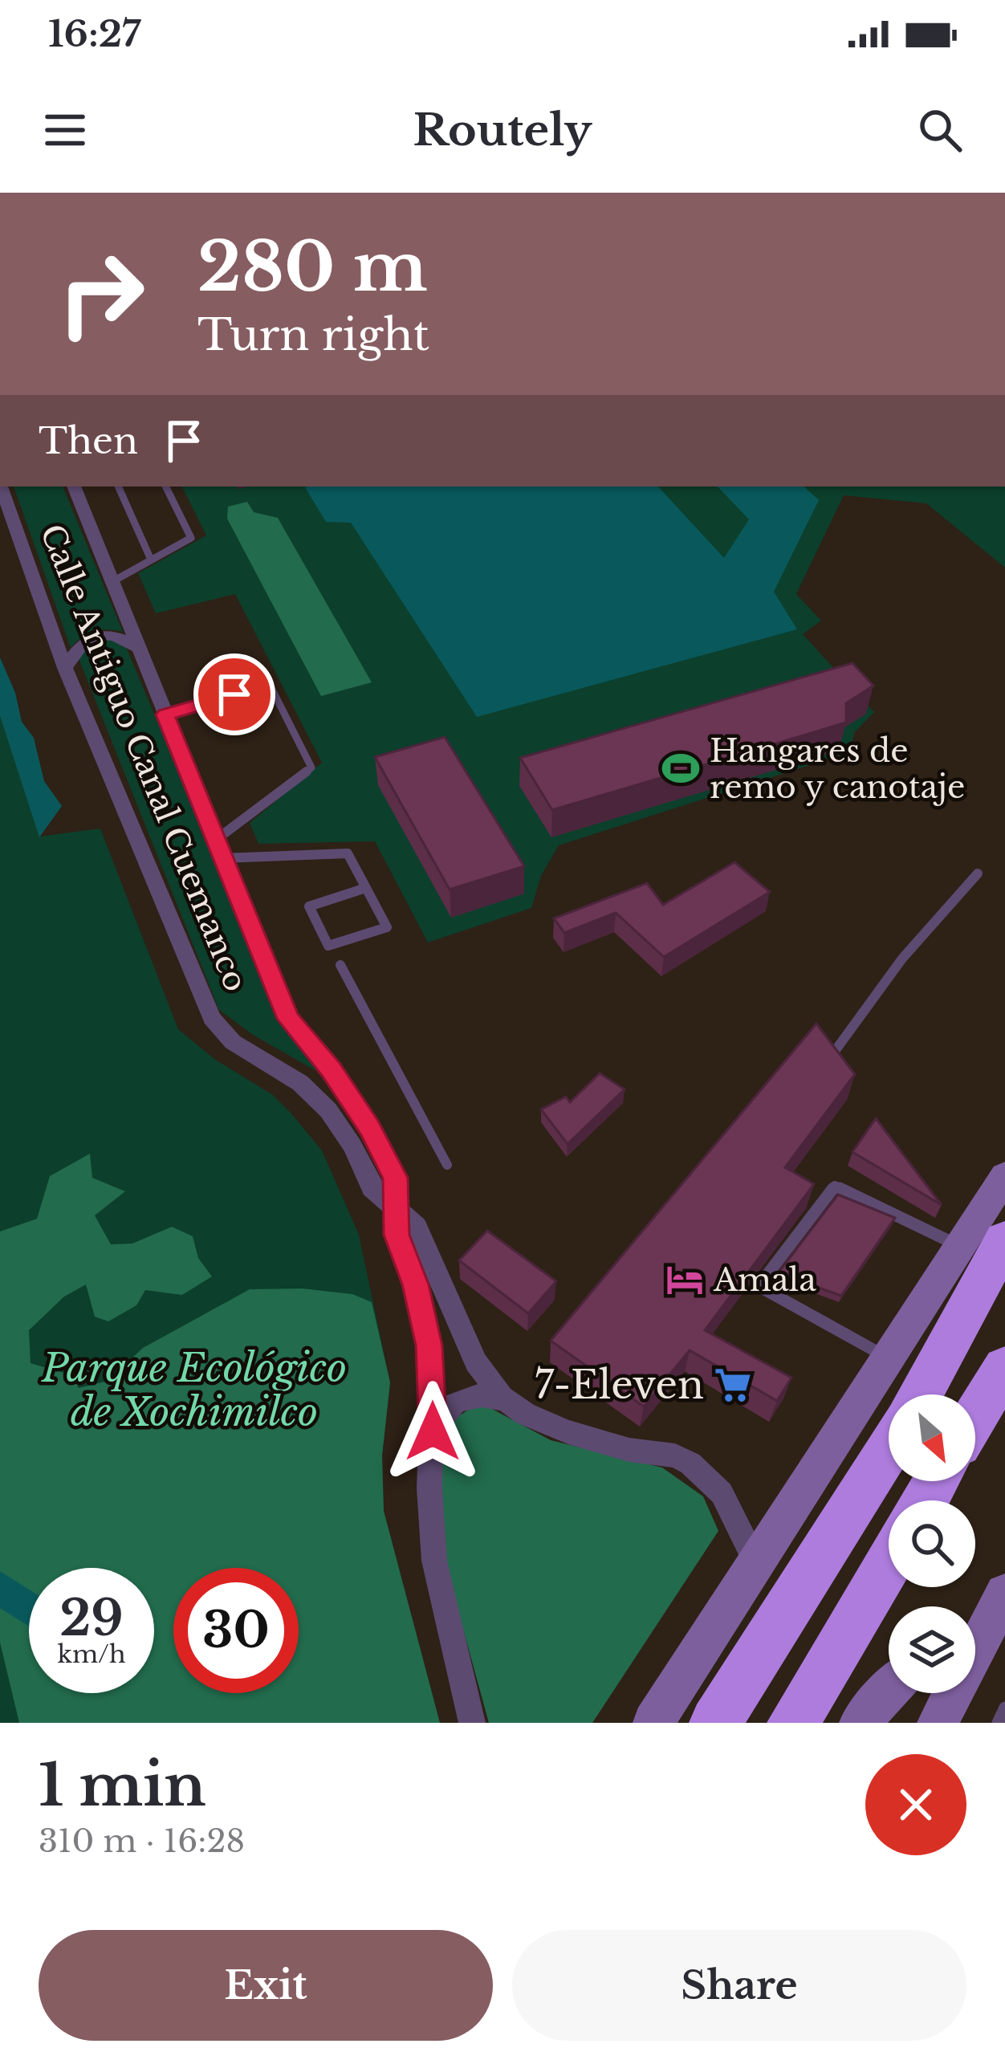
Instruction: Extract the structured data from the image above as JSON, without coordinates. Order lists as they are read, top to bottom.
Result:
{
  "streets": {
    "street": ["Calle Antiguo Canal Cuemanco"]
  },
  "parks": ["Parque Ecológico de Xochimilco"],
  "places": {
    "sports": ["Hangares de remo y canotaje"],
    "hotel": ["Amala"],
    "supermarket": ["7-Eleven"]
  },
  "north": "bottom right",
  "page": {
    "status": "16:27",
    "header": "Routely",
    "turn": ["280 m", "Turn right"],
    "then": "Then",
    "speed": "29 km/h",
    "limit": "30",
    "heading": ["1 min", "310 m · 16:28"],
    "buttons": ["Exit", "Share"]
  }
}
